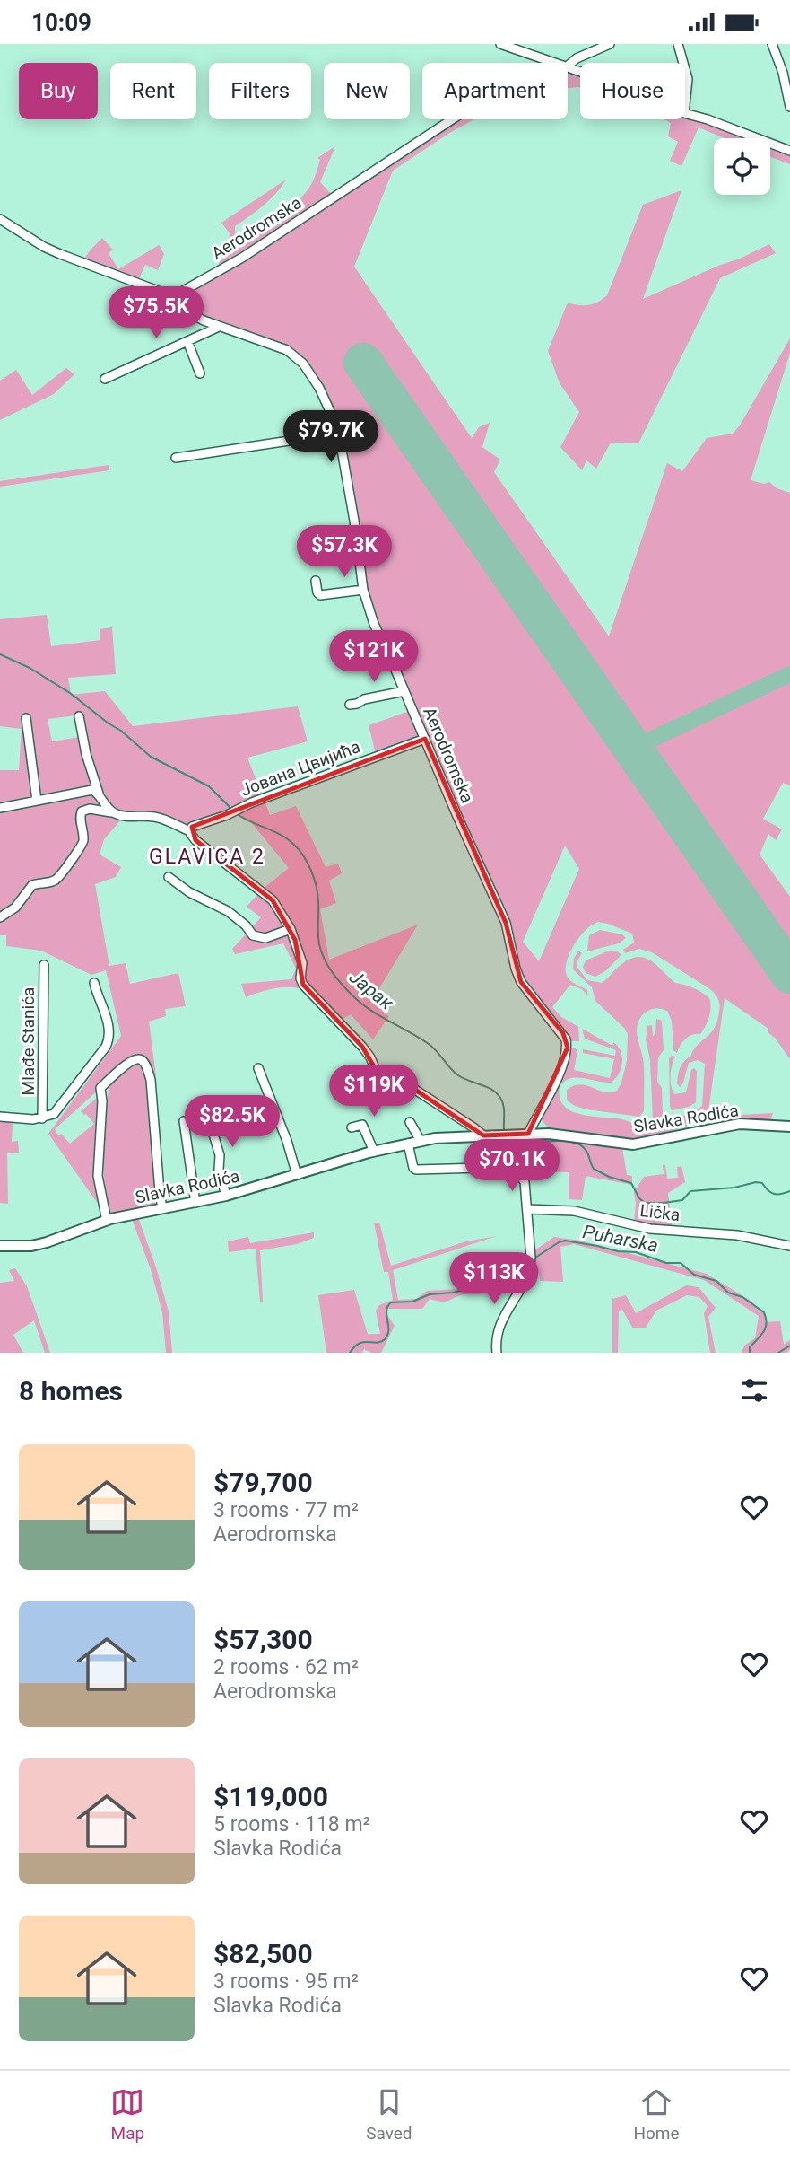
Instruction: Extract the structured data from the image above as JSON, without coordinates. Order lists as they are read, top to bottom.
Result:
{
  "streets": {
    "main road": ["Slavka Rodića"],
    "street": [
      "Aerodromska",
      "Јована Цвијића",
      "Mlađe Stanića",
      "Lička"
    ]
  },
  "crossings": [
    ["Aerodromska", "Јована Цвијића"],
    ["Aerodromska", "Slavka Rodića"]
  ],
  "districts": ["GLAVICA 2"],
  "water": ["Јарак", "Puharska"],
  "page": {
    "status": "10:09",
    "chip": [
      "Buy",
      "Rent",
      "Filters",
      "New",
      "Apartment",
      "House"
    ],
    "price": [
      "$75.5K",
      "$79.7K",
      "$57.3K",
      "$121K",
      "$119K",
      "$82.5K",
      "$70.1K",
      "$113K"
    ],
    "heading": "8 homes",
    "list": [
      {
        "name": "$79,700",
        "note": "3 rooms · 77 m² · Aerodromska"
      },
      {
        "name": "$57,300",
        "note": "2 rooms · 62 m² · Aerodromska"
      },
      {
        "name": "$119,000",
        "note": "5 rooms · 118 m² · Slavka Rodića"
      },
      {
        "name": "$82,500",
        "note": "3 rooms · 95 m² · Slavka Rodića"
      }
    ],
    "tabs": ["Map", "Saved", "Home"]
  }
}
